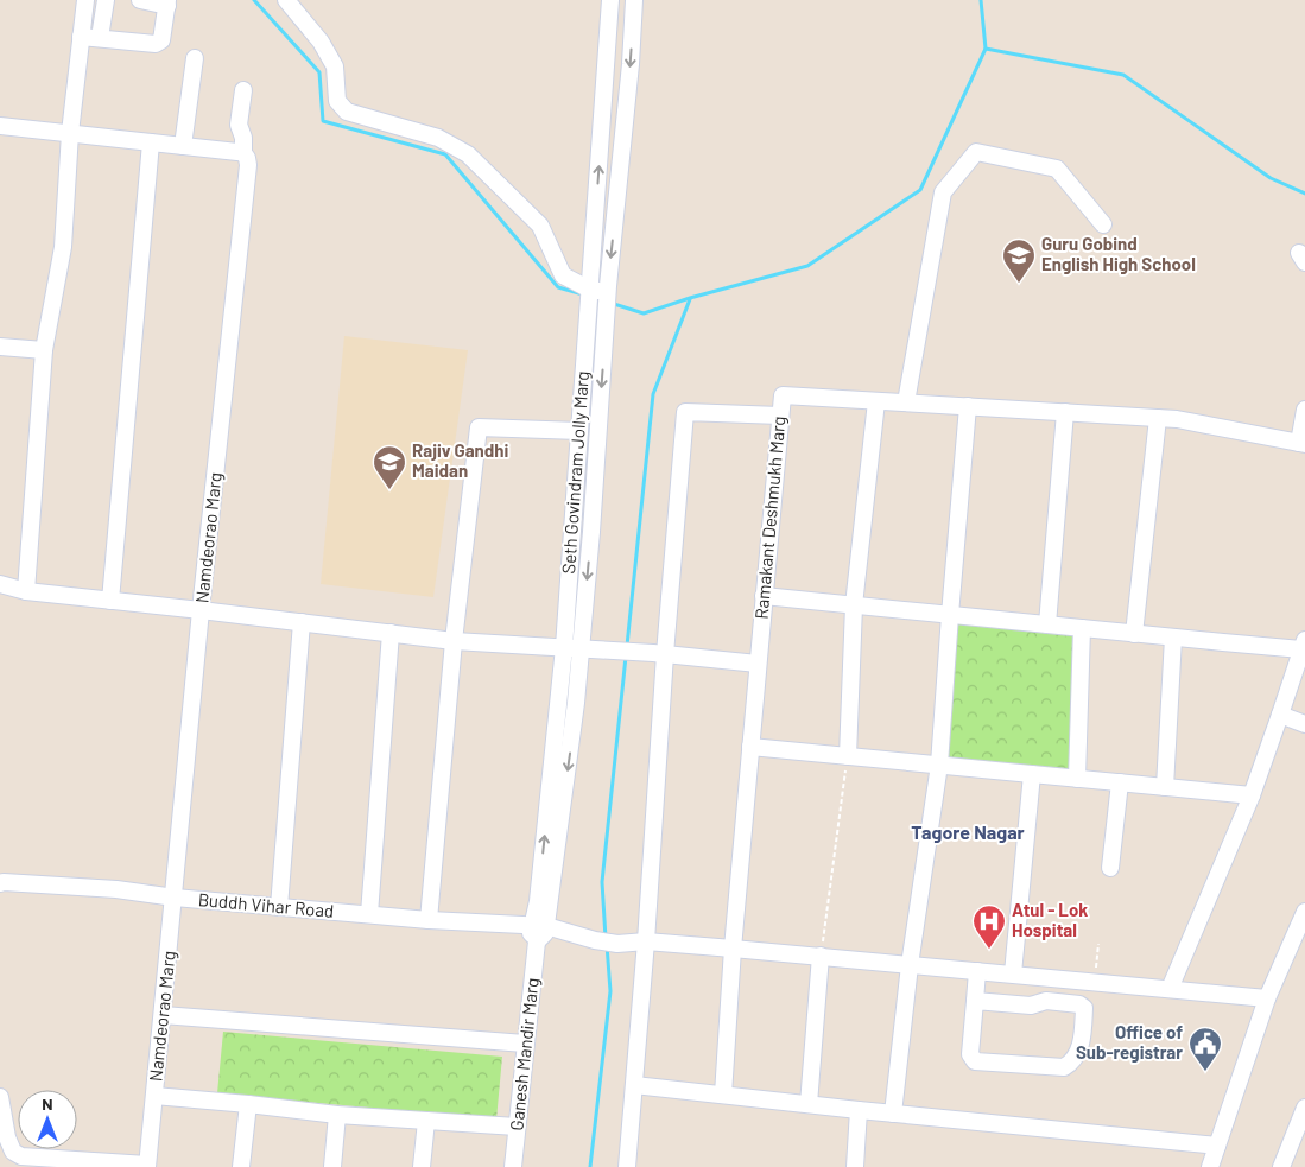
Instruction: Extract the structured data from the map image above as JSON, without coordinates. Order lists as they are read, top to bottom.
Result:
{
  "streets": {
    "street": [
      "Seth Govindram Jolly Marg",
      "Ramakant Deshmukh Marg",
      "Namdeorao Marg",
      "Buddh Vihar Road",
      "Ganesh Mandir Marg"
    ]
  },
  "crossings": [
    ["Seth Govindram Jolly Marg", "Buddh Vihar Road"],
    ["Seth Govindram Jolly Marg", "Ganesh Mandir Marg"],
    ["Ramakant Deshmukh Marg", "Buddh Vihar Road"],
    ["Namdeorao Marg", "Buddh Vihar Road"],
    ["Buddh Vihar Road", "Ganesh Mandir Marg"]
  ],
  "districts": ["Tagore Nagar"],
  "places": {
    "school or university": ["Guru Gobind English High School", "Rajiv Gandhi Maidan"],
    "hospital": ["Atul - Lok Hospital"],
    "public building": ["Office of Sub-registrar"]
  },
  "north": "top"
}
